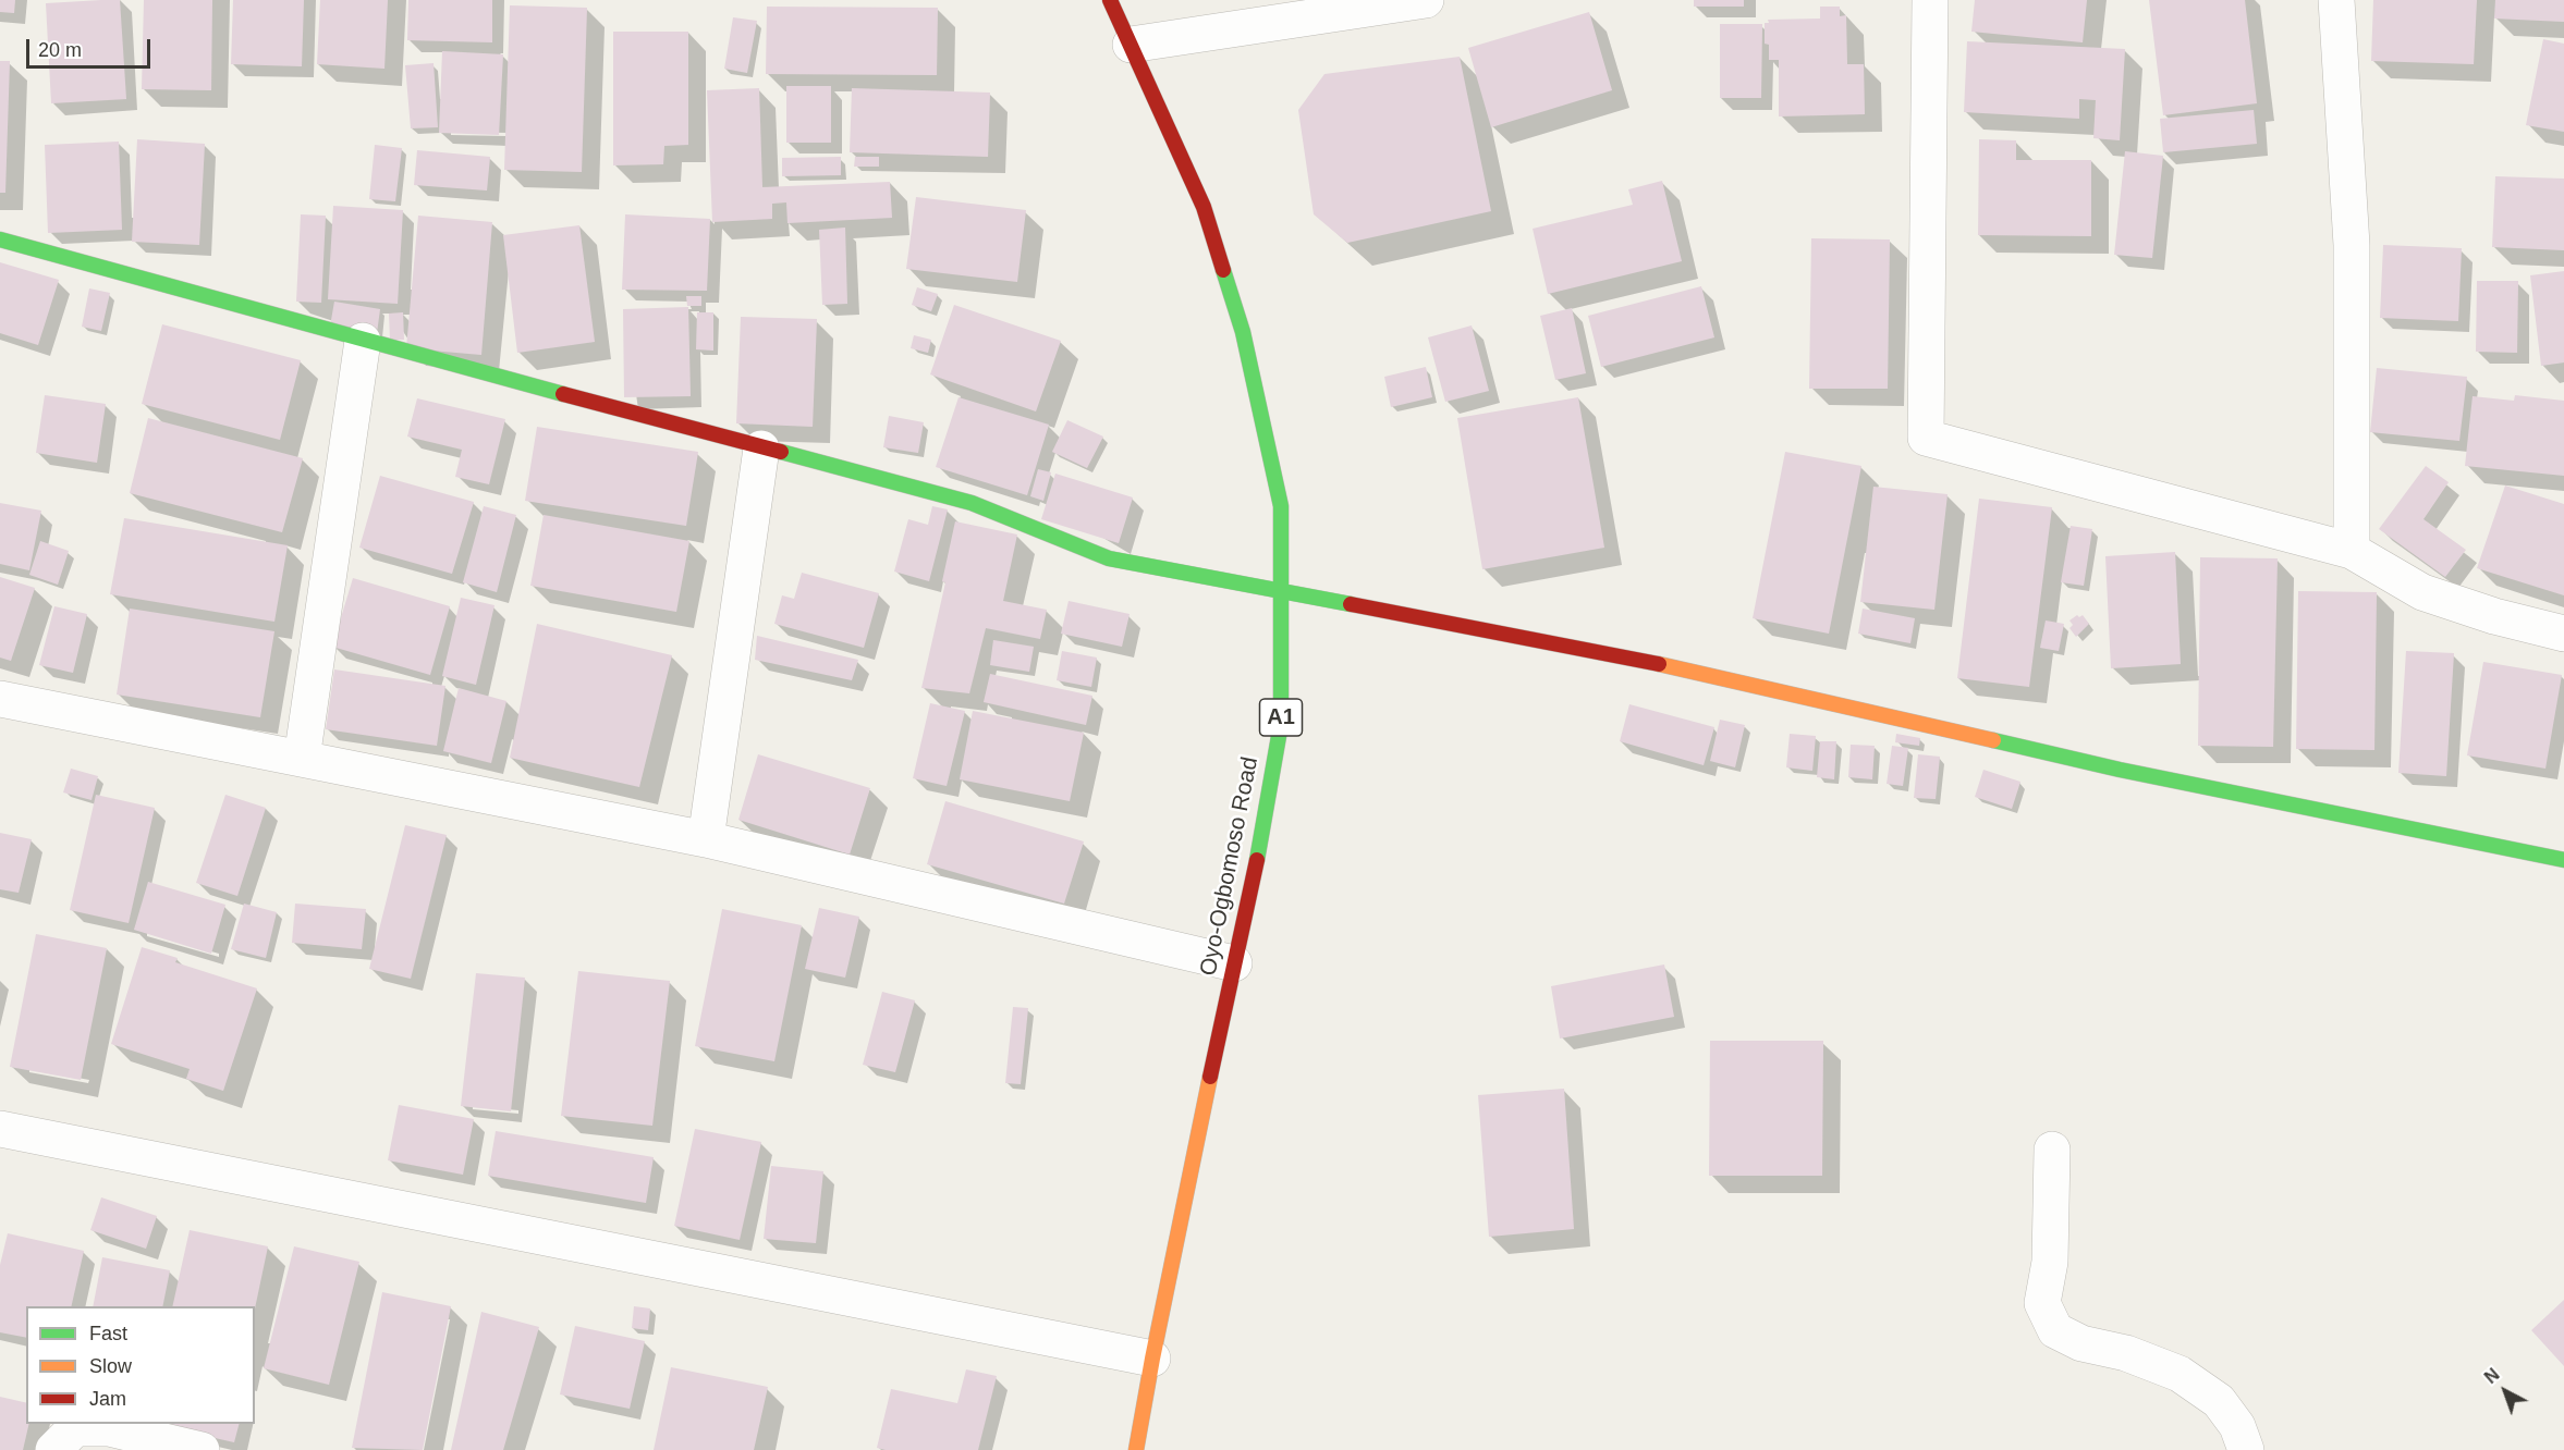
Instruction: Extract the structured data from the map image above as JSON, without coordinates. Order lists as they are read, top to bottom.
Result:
{
  "streets": {
    "main road": ["A1", "Oyo-Ogbomoso Road"]
  },
  "legend": ["Fast", "Slow", "Jam"],
  "scale_bar": "20 m",
  "north": "top left"
}
